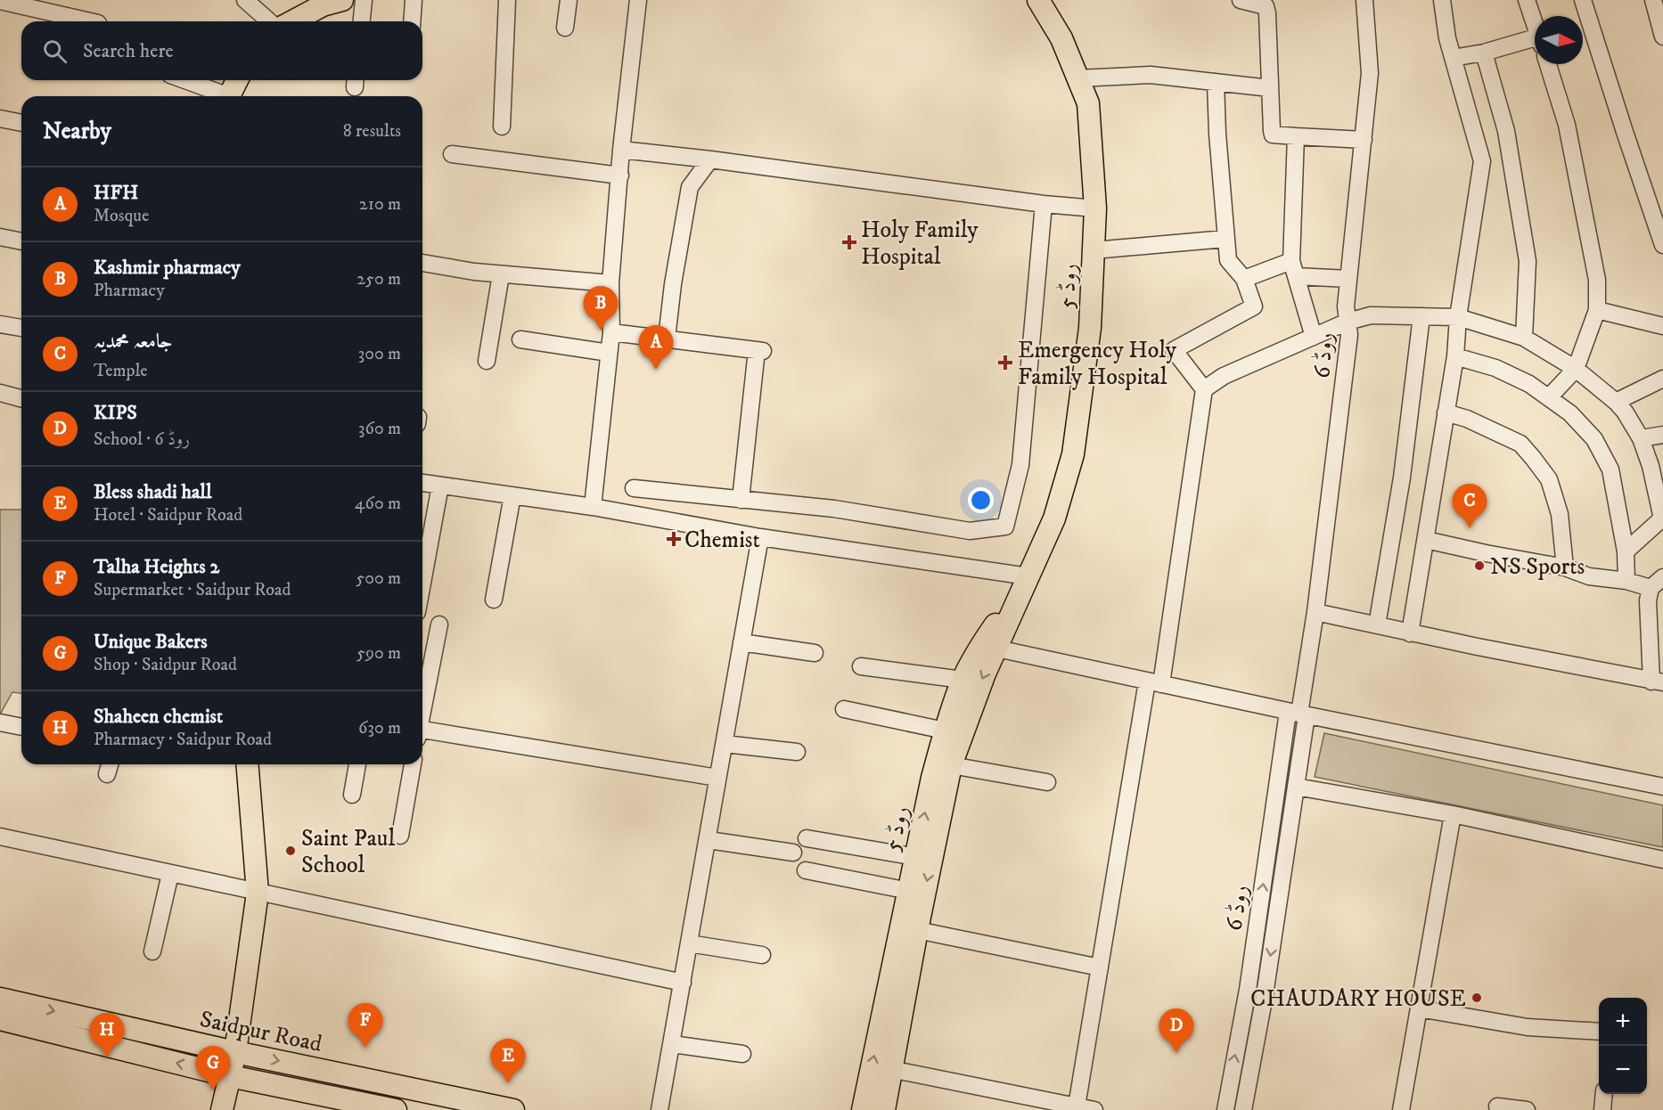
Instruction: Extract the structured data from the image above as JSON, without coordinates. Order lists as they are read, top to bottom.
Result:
{
  "streets": {
    "main road": ["روڈ 5", "Saidpur Road"],
    "street": ["روڈ 6"]
  },
  "places": {
    "health": ["Holy Family Hospital", "Emergency Holy Family Hospital", "Chemist"],
    "other": ["NS Sports", "Saint Paul School", "CHAUDARY HOUSE"]
  },
  "north": "right",
  "page": {
    "search": "Search here",
    "heading": ["Nearby", "8 results"],
    "list": [
      {
        "mark": "A",
        "name": "HFH",
        "note": "Mosque",
        "value": "210 m"
      },
      {
        "mark": "B",
        "name": "Kashmir pharmacy",
        "note": "Pharmacy",
        "value": "250 m"
      },
      {
        "mark": "C",
        "name": "جامعہ محمدیہ",
        "note": "Temple",
        "value": "300 m"
      },
      {
        "mark": "D",
        "name": "KIPS",
        "note": "School · روڈ 6",
        "value": "360 m"
      },
      {
        "mark": "E",
        "name": "Bless shadi hall",
        "note": "Hotel · Saidpur Road",
        "value": "460 m"
      },
      {
        "mark": "F",
        "name": "Talha Heights 2",
        "note": "Supermarket · Saidpur Road",
        "value": "500 m"
      },
      {
        "mark": "G",
        "name": "Unique Bakers",
        "note": "Shop · Saidpur Road",
        "value": "590 m"
      },
      {
        "mark": "H",
        "name": "Shaheen chemist",
        "note": "Pharmacy · Saidpur Road",
        "value": "630 m"
      }
    ],
    "pins": [
      "B",
      "A",
      "C",
      "F",
      "D",
      "H",
      "E",
      "G"
    ],
    "map_buttons": ["+", "−"]
  }
}
